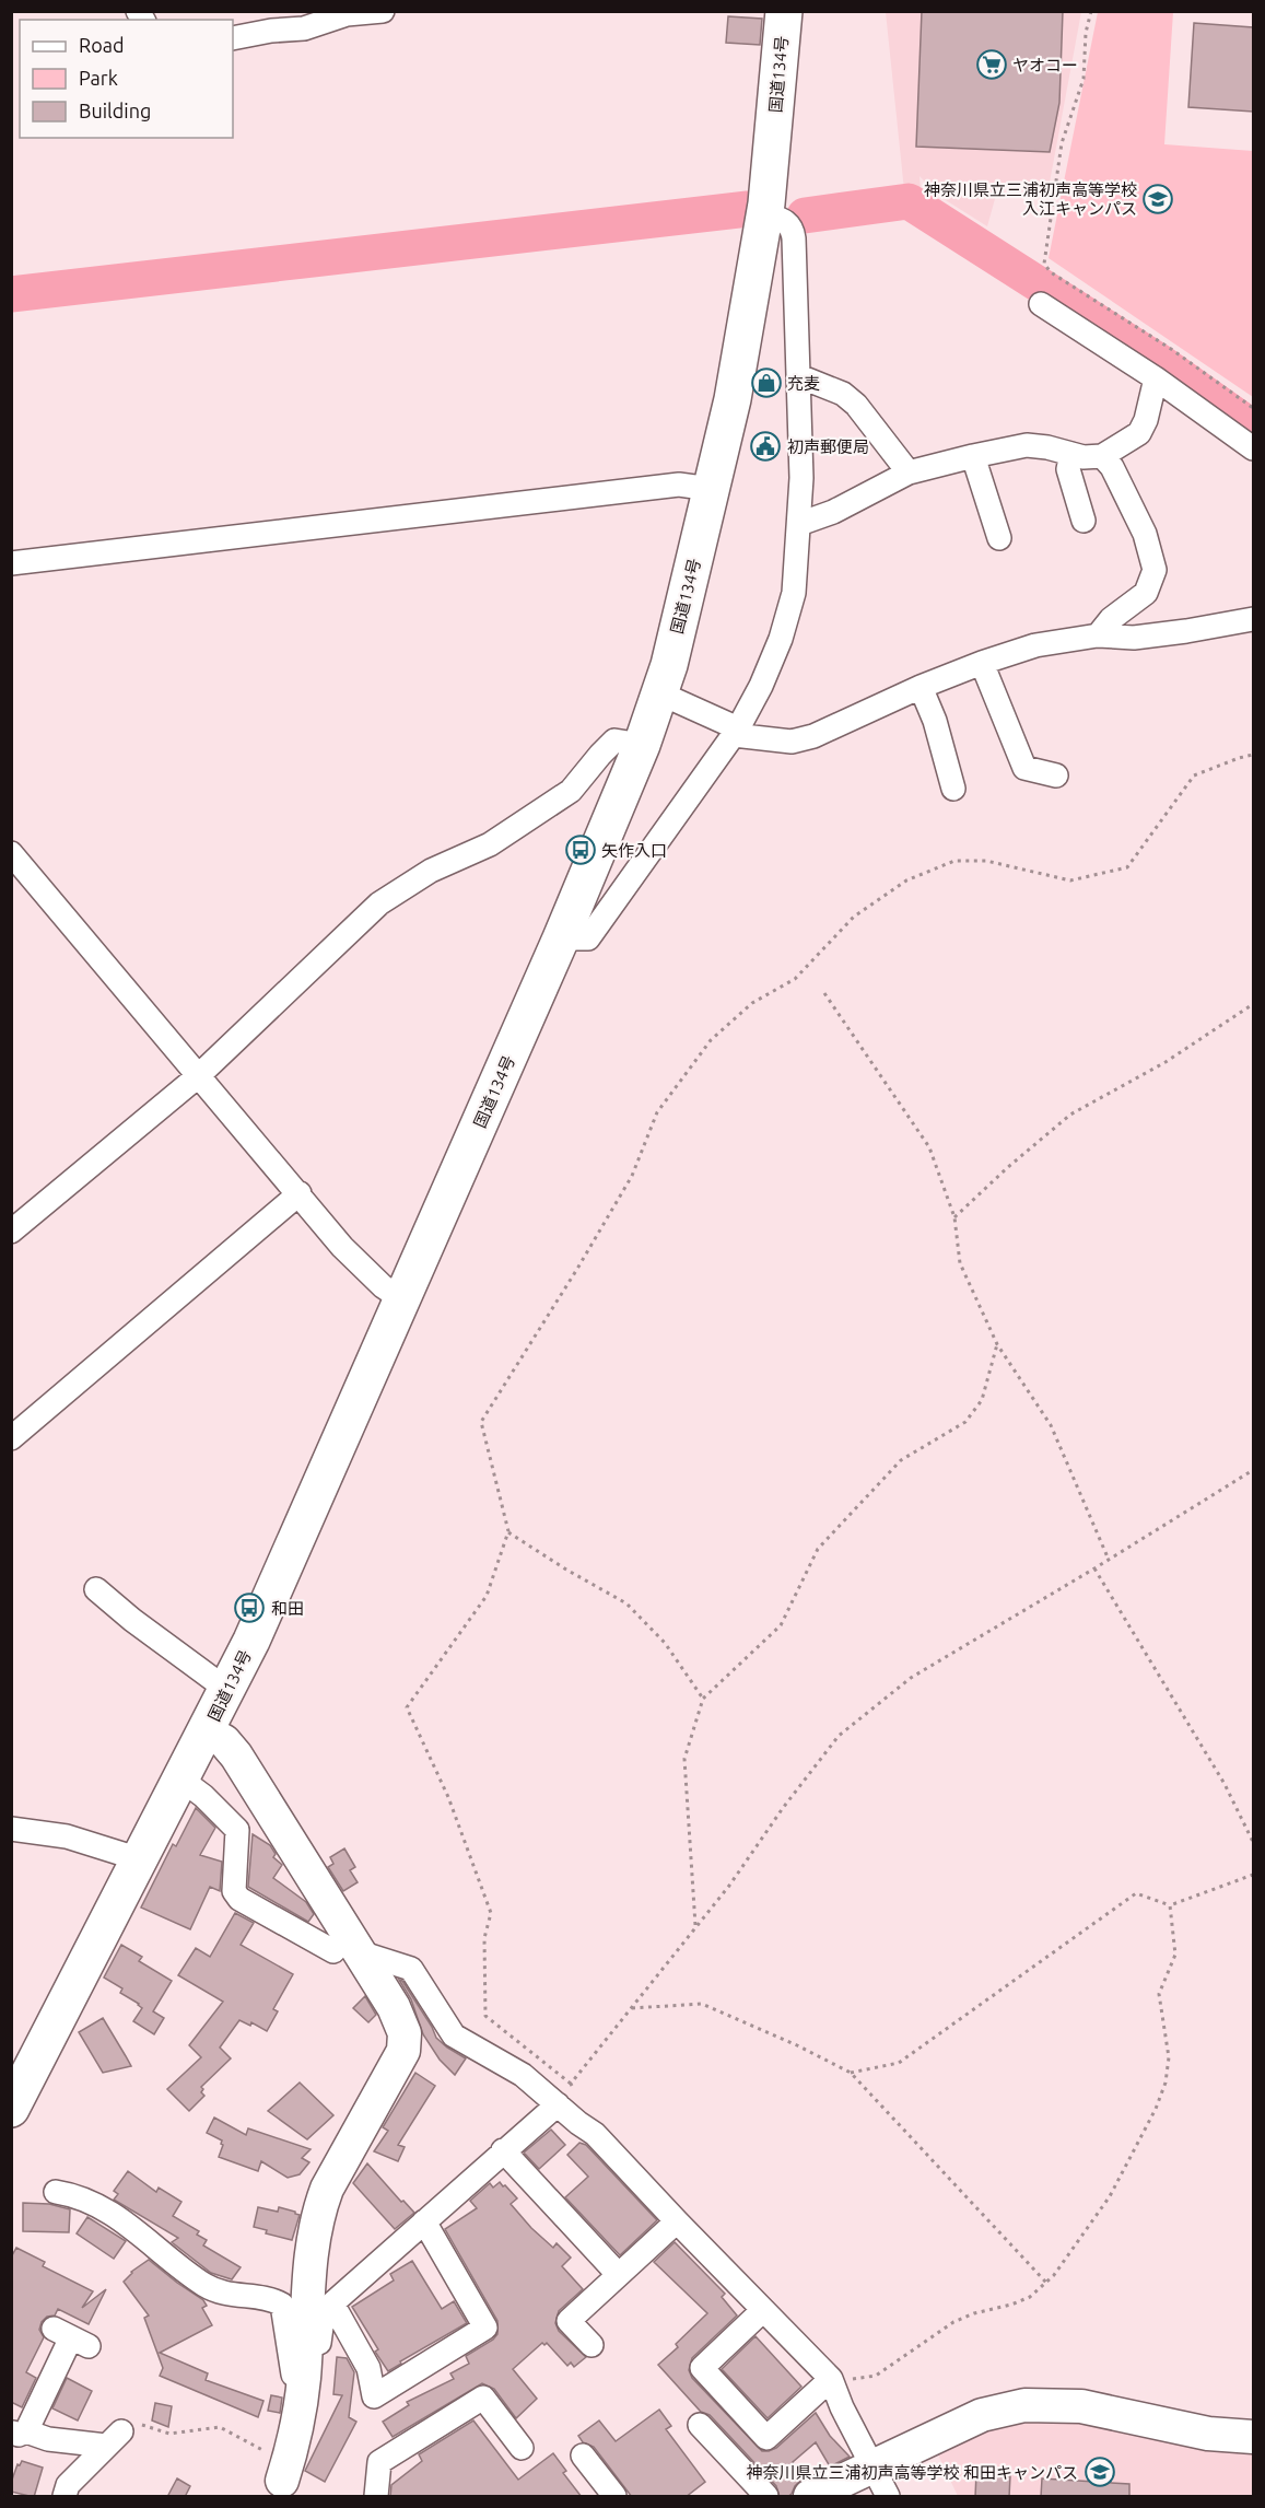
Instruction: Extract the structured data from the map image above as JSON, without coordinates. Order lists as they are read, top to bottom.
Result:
{
  "streets": {
    "highway": ["国道134号"]
  },
  "places": {
    "supermarket": ["ヤオコー"],
    "school or university": ["神奈川県立三浦初声高等学校 入江キャンパス", "神奈川県立三浦初声高等学校 和田キャンパス"],
    "shop": ["充麦"],
    "public building": ["初声郵便局"],
    "bus stop": ["矢作入口", "和田"]
  },
  "legend": ["Road", "Park", "Building"]
}
